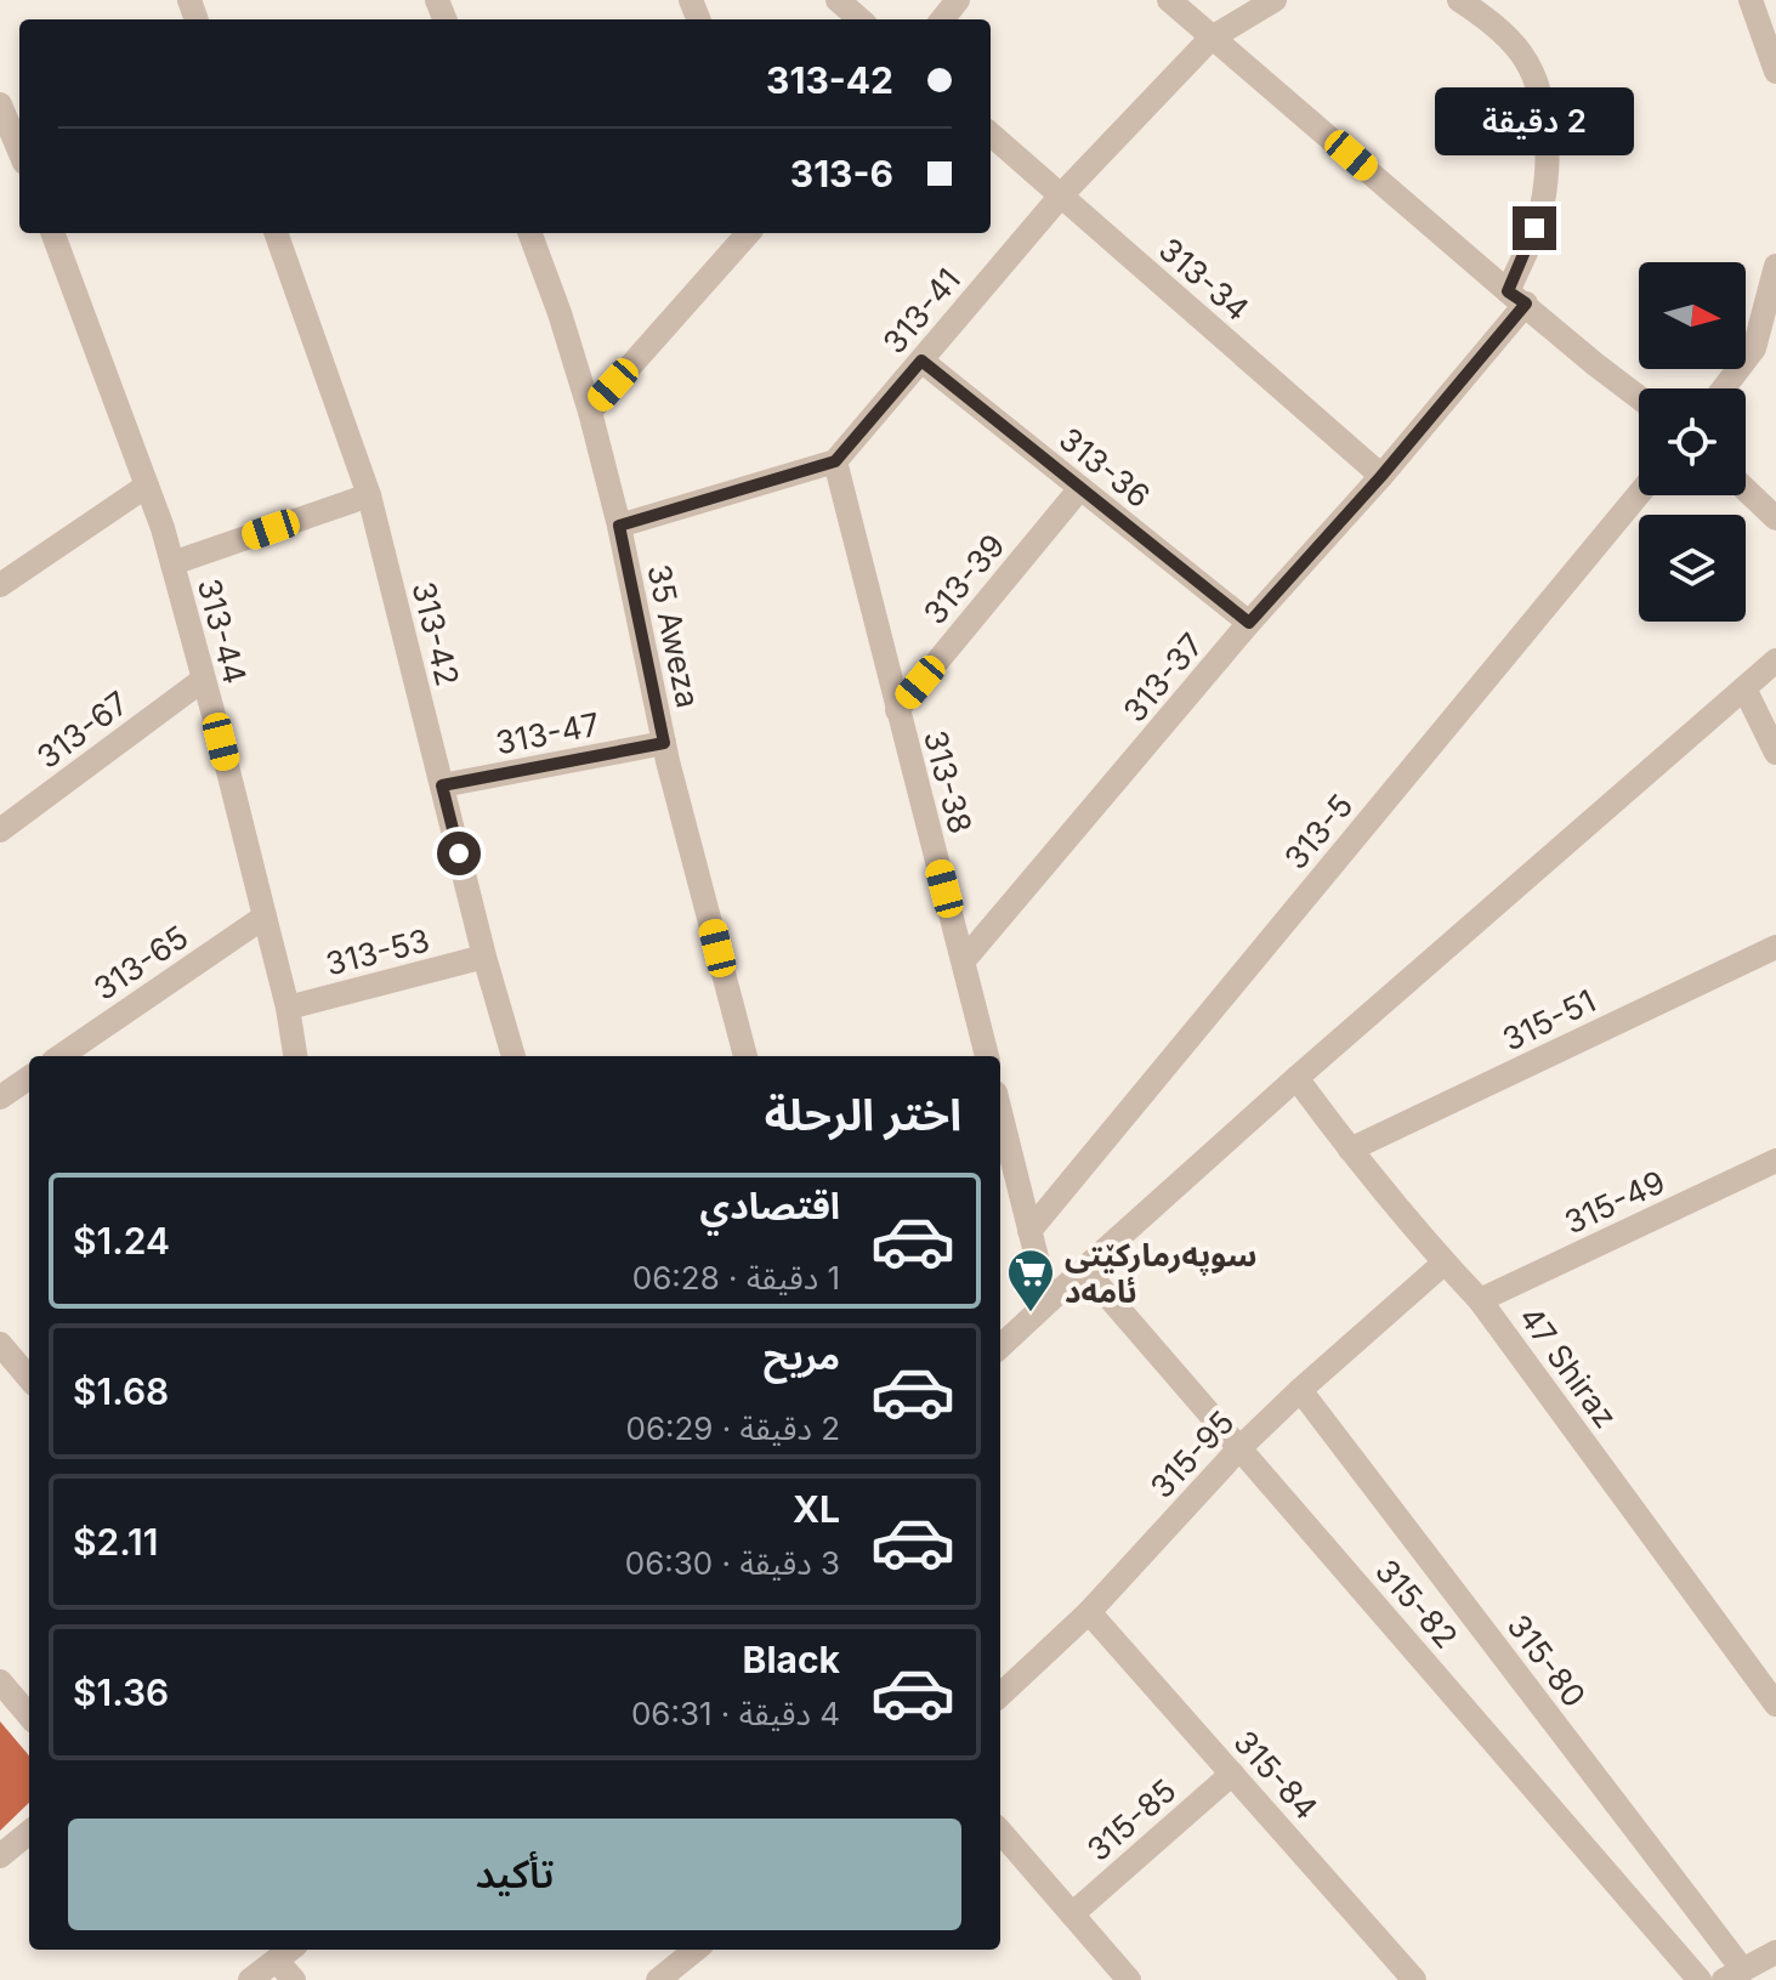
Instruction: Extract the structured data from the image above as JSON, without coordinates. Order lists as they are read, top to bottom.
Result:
{
  "streets": {
    "street": [
      "313-34",
      "313-41",
      "313-36",
      "313-39",
      "313-44",
      "313-42",
      "35 Aweza",
      "313-37",
      "313-67",
      "313-47",
      "313-38",
      "313-5",
      "313-53",
      "313-65",
      "315-51",
      "315-49",
      "47 Shiraz",
      "315-95",
      "315-82",
      "315-80",
      "315-84",
      "315-85"
    ]
  },
  "crossings": [
    ["313-34", "313-41"],
    ["313-34", "313-37"],
    ["313-41", "313-36"],
    ["313-41", "313-38"],
    ["313-36", "313-39"],
    ["313-36", "313-37"],
    ["313-39", "313-38"],
    ["313-44", "313-67"],
    ["313-44", "313-53"],
    ["313-44", "313-65"],
    ["313-42", "313-47"],
    ["313-42", "313-53"],
    ["35 Aweza", "313-47"],
    ["313-37", "313-38"],
    ["315-51", "47 Shiraz"],
    ["315-49", "47 Shiraz"],
    ["47 Shiraz", "315-95"],
    ["315-95", "315-82"],
    ["315-95", "315-80"],
    ["315-95", "315-84"],
    ["315-84", "315-85"]
  ],
  "places": {
    "supermarket": ["سوپەرمارکێتی ئامەد"]
  },
  "north": "right",
  "page": {
    "banner": ["313-42", "313-6"],
    "bubble": "2 دقيقة",
    "heading": "اختر الرحلة",
    "list": [
      {
        "name": "اقتصادي",
        "note": "1 دقيقة · 06:28",
        "value": "$1.24"
      },
      {
        "name": "مريح",
        "note": "2 دقيقة · 06:29",
        "value": "$1.68"
      },
      {
        "name": "XL",
        "note": "3 دقيقة · 06:30",
        "value": "$2.11"
      },
      {
        "name": "Black",
        "note": "4 دقيقة · 06:31",
        "value": "$1.36"
      }
    ],
    "buttons": "تأكيد"
  }
}
